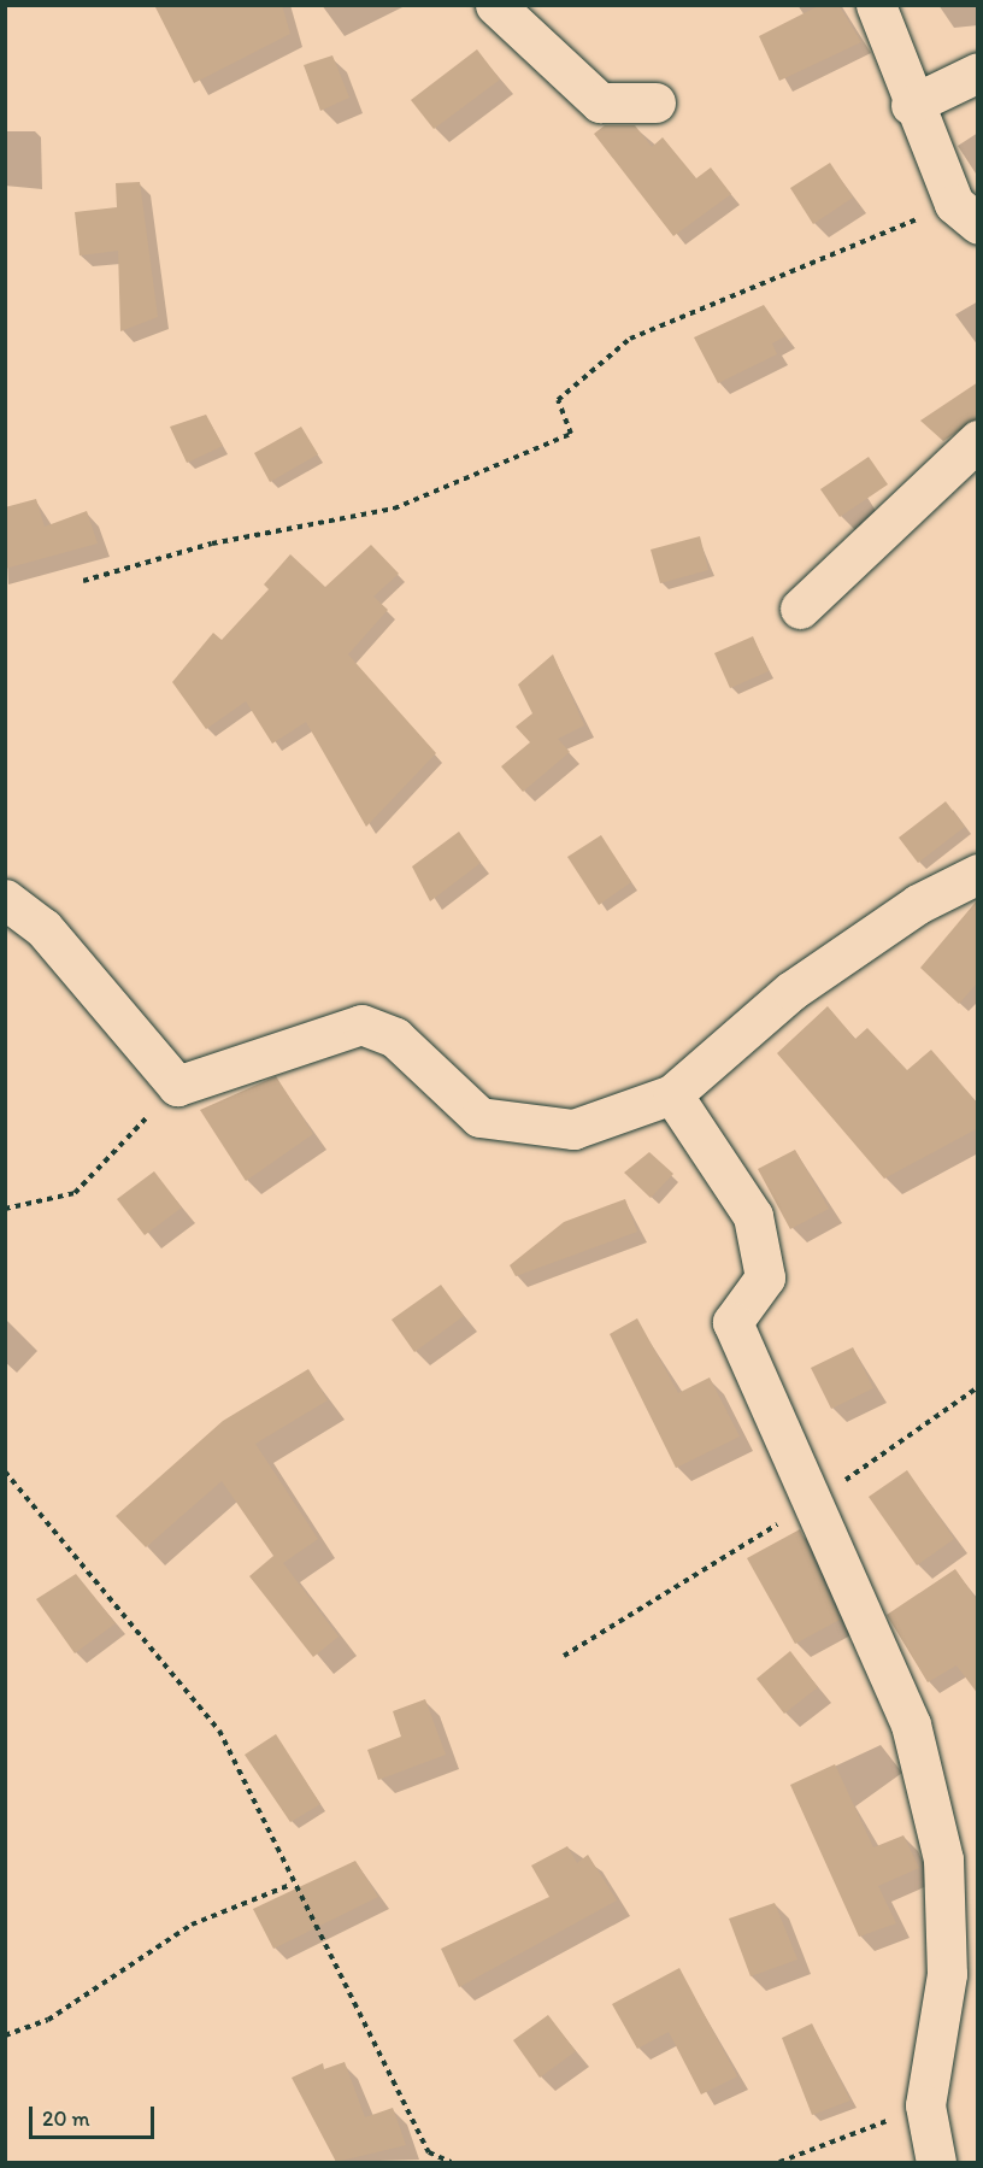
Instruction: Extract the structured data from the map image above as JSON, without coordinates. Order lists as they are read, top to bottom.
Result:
{
  "scale_bar": "20 m"
}
